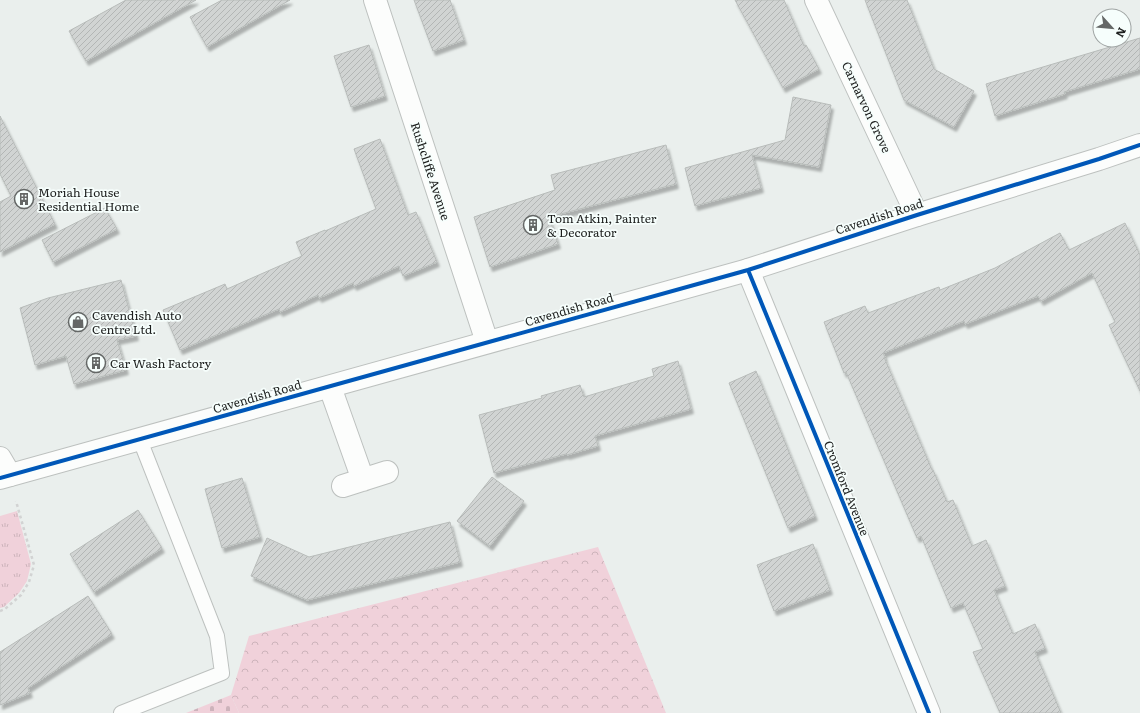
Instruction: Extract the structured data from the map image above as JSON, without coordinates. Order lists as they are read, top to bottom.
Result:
{
  "streets": {
    "street": [
      "Carnarvon Grove",
      "Rushcliffe Avenue",
      "Cavendish Road",
      "Cromford Avenue"
    ]
  },
  "crossings": [
    ["Carnarvon Grove", "Cavendish Road"],
    ["Rushcliffe Avenue", "Cavendish Road"],
    ["Cavendish Road", "Cromford Avenue"]
  ],
  "places": {
    "building": ["Moriah House Residential Home", "Tom Atkin, Painter & Decorator", "Car Wash Factory"],
    "shop": ["Cavendish Auto Centre Ltd."]
  },
  "north": "bottom right"
}
